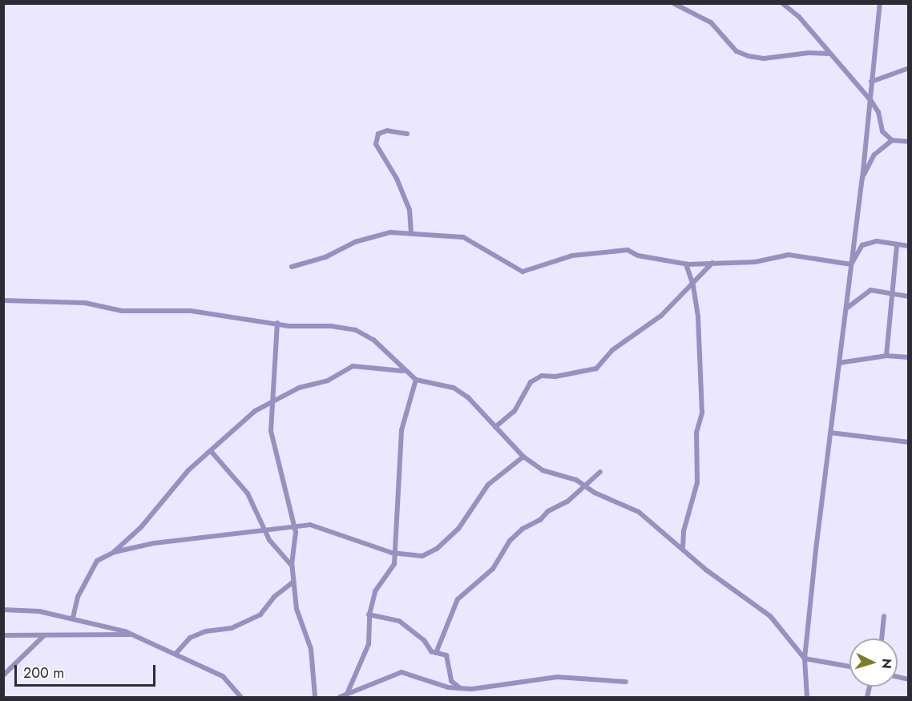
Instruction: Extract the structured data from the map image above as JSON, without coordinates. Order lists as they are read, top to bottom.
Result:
{
  "scale_bar": "200 m",
  "north": "right"
}
